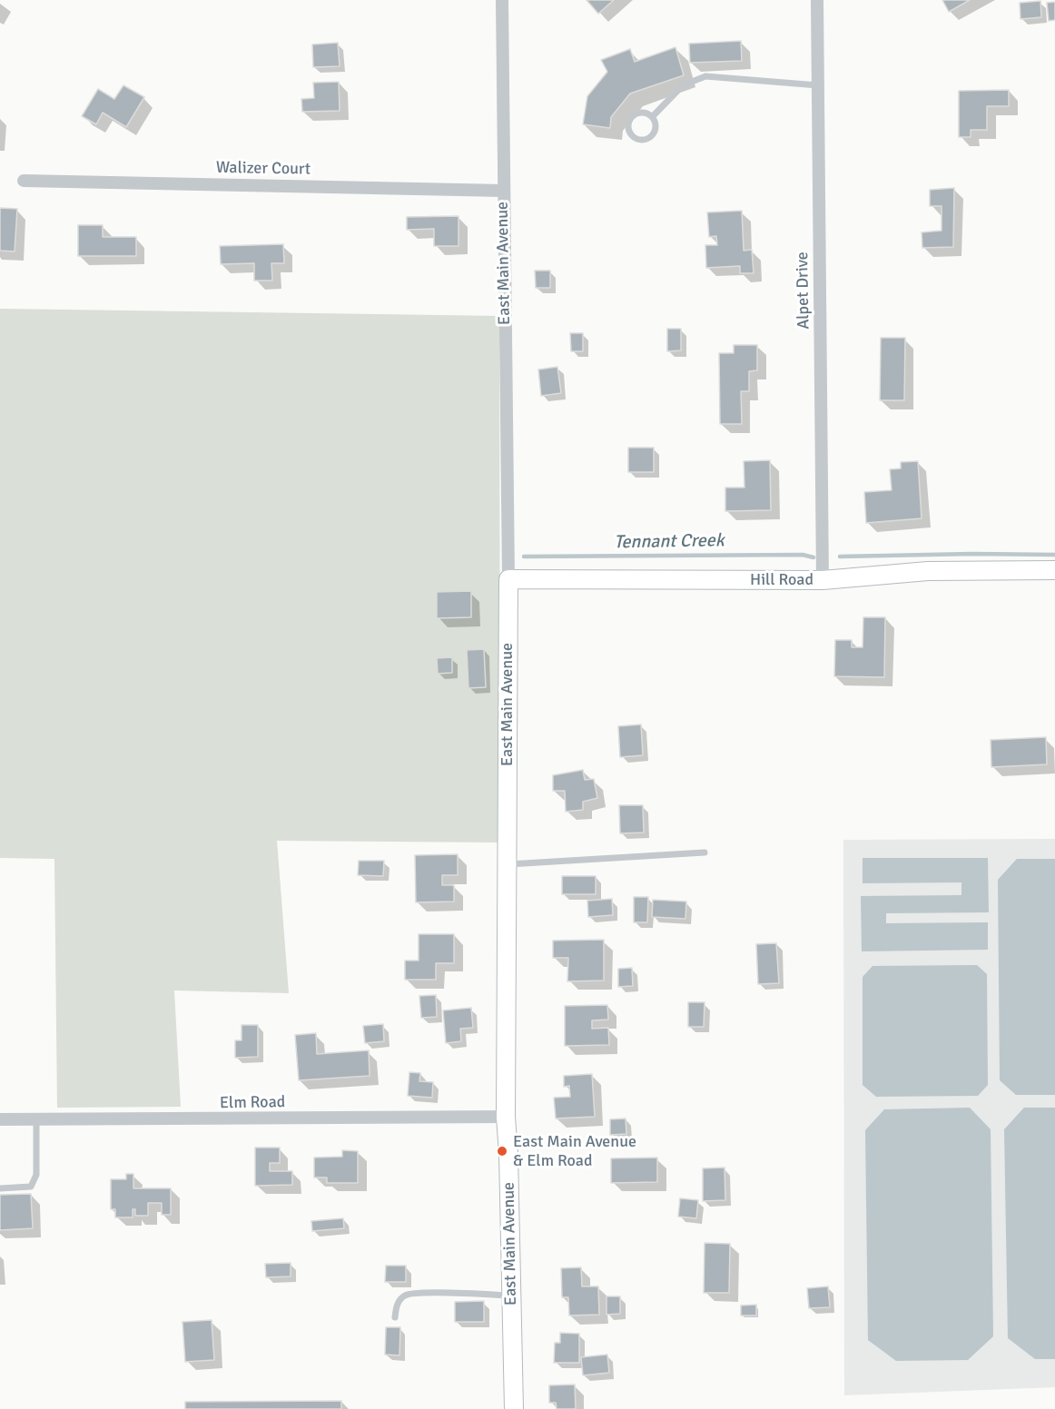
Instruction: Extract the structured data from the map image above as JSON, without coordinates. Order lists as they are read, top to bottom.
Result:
{
  "streets": {
    "street": [
      "Walizer Court",
      "East Main Avenue",
      "Alpet Drive",
      "Hill Road",
      "Elm Road"
    ]
  },
  "crossings": [
    ["Walizer Court", "East Main Avenue"],
    ["East Main Avenue", "Hill Road"],
    ["East Main Avenue", "Elm Road"],
    ["Alpet Drive", "Hill Road"]
  ],
  "water": ["Tennant Creek"],
  "places": ["East Main Avenue & Elm Road"]
}
